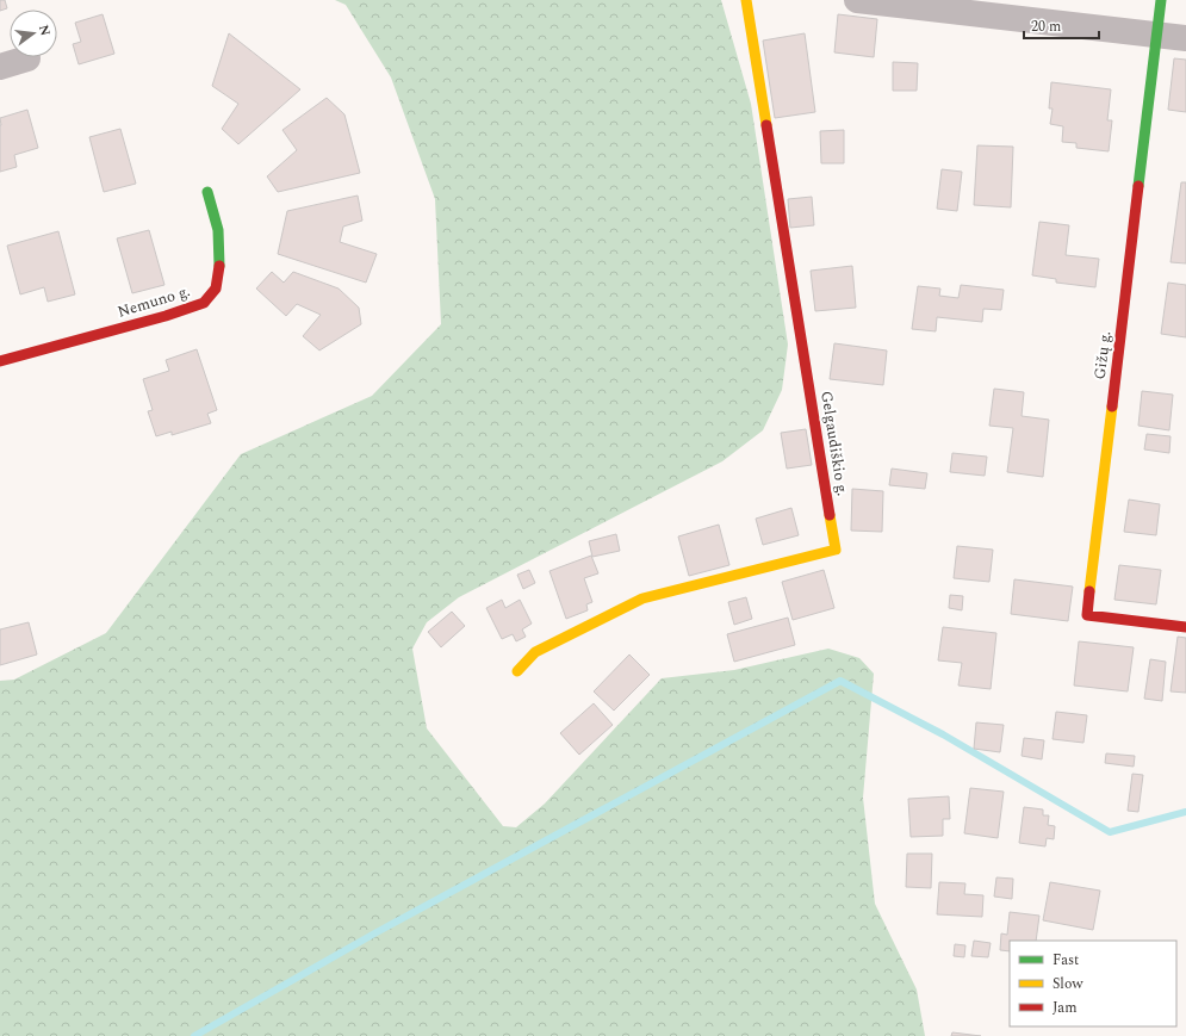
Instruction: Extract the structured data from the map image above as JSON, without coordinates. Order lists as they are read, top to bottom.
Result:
{
  "streets": {
    "street": ["Nemuno g.", "Gižų g.", "Gelgaudiškio g."]
  },
  "legend": ["Fast", "Slow", "Jam"],
  "scale_bar": "20 m",
  "north": "right"
}
